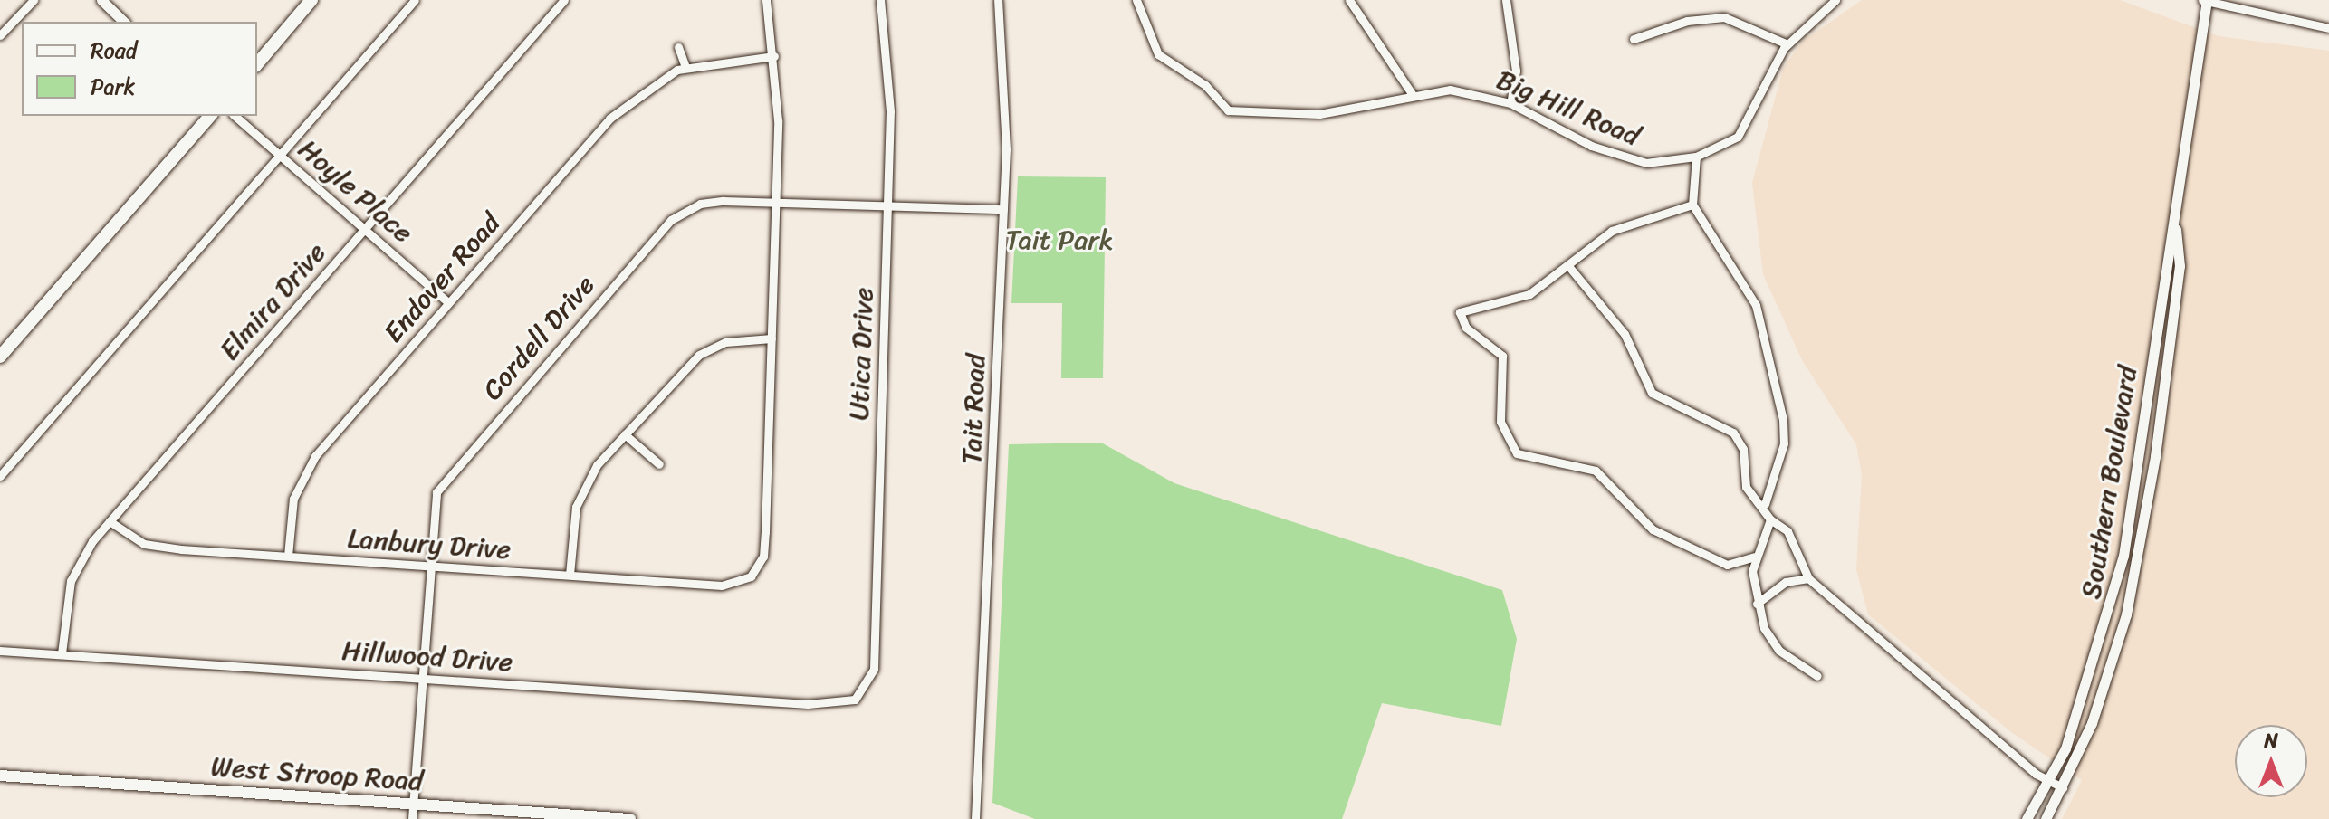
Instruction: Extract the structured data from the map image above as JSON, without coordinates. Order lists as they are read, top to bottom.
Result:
{
  "streets": {
    "main road": ["West Stroop Road"],
    "street": [
      "Big Hill Road",
      "Hoyle Place",
      "Endover Road",
      "Elmira Drive",
      "Cordell Drive",
      "Utica Drive",
      "Tait Road",
      "Southern Boulevard",
      "Lanbury Drive",
      "Hillwood Drive"
    ]
  },
  "crossings": [
    ["Hoyle Place", "Endover Road"],
    ["Hoyle Place", "Elmira Drive"],
    ["Endover Road", "Lanbury Drive"],
    ["Elmira Drive", "Lanbury Drive"],
    ["Elmira Drive", "Hillwood Drive"],
    ["Cordell Drive", "Utica Drive"],
    ["Cordell Drive", "Tait Road"],
    ["Cordell Drive", "Lanbury Drive"],
    ["Cordell Drive", "Hillwood Drive"],
    ["Cordell Drive", "West Stroop Road"],
    ["Utica Drive", "Hillwood Drive"]
  ],
  "parks": ["Tait Park"],
  "legend": ["Road", "Park"],
  "north": "top"
}
